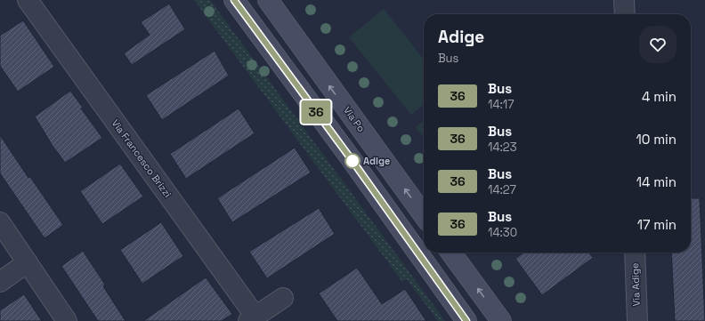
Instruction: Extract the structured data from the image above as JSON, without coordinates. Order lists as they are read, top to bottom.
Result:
{
  "streets": {
    "main road": ["Via Po"],
    "street": ["Via Francesco Brizzi", "Via Adige"]
  },
  "places": ["Adige"],
  "lines": ["bus line 36"],
  "page": {
    "on_map": "36",
    "heading": ["Adige", "Bus"],
    "list": [
      {
        "mark": "36",
        "name": "Bus",
        "note": "14:17",
        "value": "4 min"
      },
      {
        "mark": "36",
        "name": "Bus",
        "note": "14:23",
        "value": "10 min"
      },
      {
        "mark": "36",
        "name": "Bus",
        "note": "14:27",
        "value": "14 min"
      },
      {
        "mark": "36",
        "name": "Bus",
        "note": "14:30",
        "value": "17 min"
      }
    ]
  }
}
